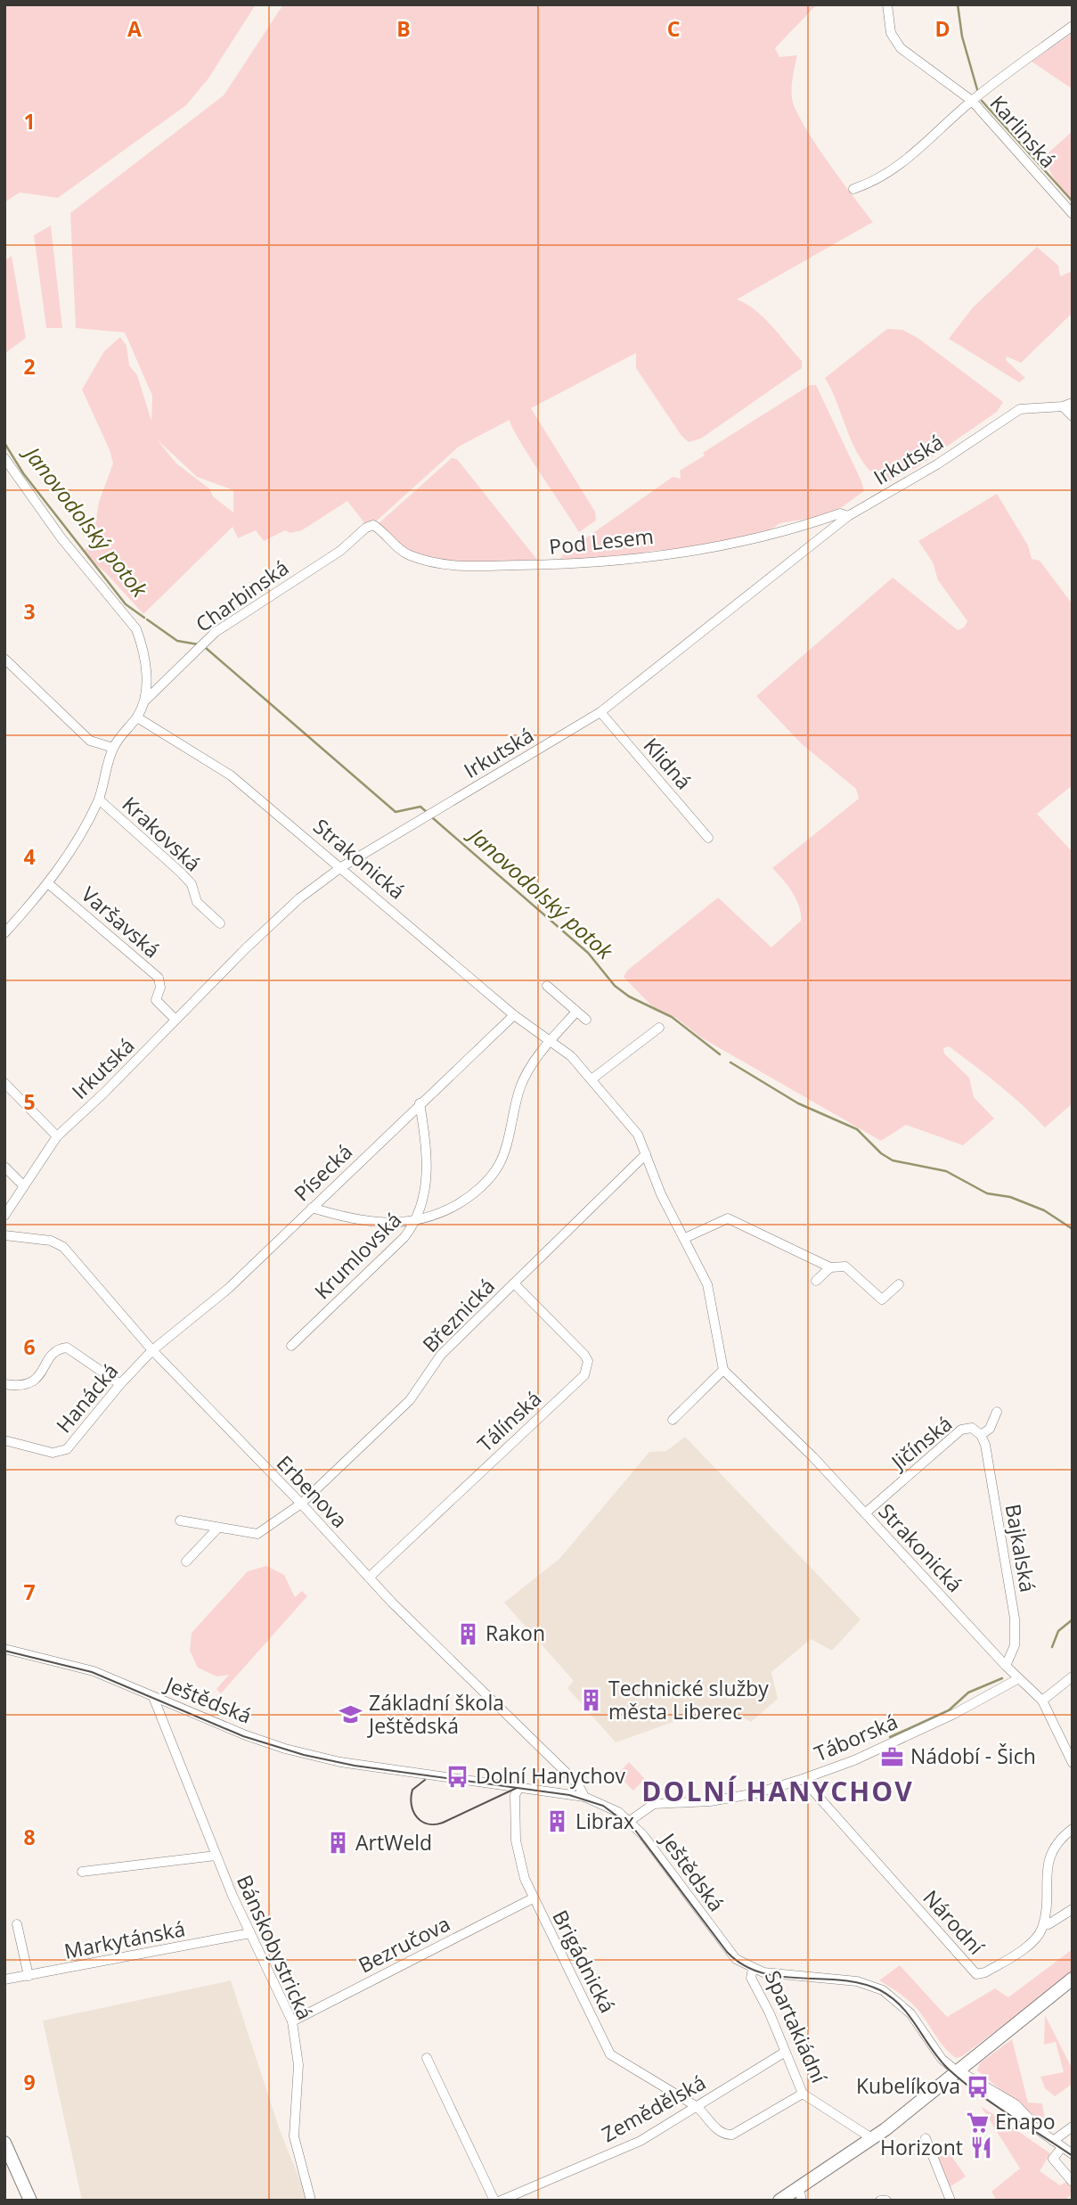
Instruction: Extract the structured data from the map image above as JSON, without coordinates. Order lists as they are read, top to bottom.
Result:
{
  "streets": {
    "street": [
      "Karlinská",
      "Irkutská",
      "Pod Lesem",
      "Charbinská",
      "Klidná",
      "Krakovská",
      "Strakonická",
      "Varšavská",
      "Písecká",
      "Krumlovská",
      "Březnická",
      "Hanácká",
      "Tálínská",
      "Jičínská",
      "Erbenova",
      "Bajkalská",
      "Ještědská",
      "Táborská",
      "Národní",
      "Markytánská",
      "Bezručova",
      "Bánskobystrická",
      "Brigádnická",
      "Spartakiádní",
      "Zemědělská"
    ]
  },
  "crossings": [
    ["Irkutská", "Pod Lesem"],
    ["Irkutská", "Klidná"],
    ["Irkutská", "Strakonická"],
    ["Irkutská", "Varšavská"],
    ["Pod Lesem", "Charbinská"],
    ["Strakonická", "Písecká"],
    ["Strakonická", "Březnická"],
    ["Strakonická", "Jičínská"],
    ["Strakonická", "Bajkalská"],
    ["Strakonická", "Táborská"],
    ["Písecká", "Krumlovská"],
    ["Písecká", "Hanácká"],
    ["Písecká", "Erbenova"],
    ["Březnická", "Tálínská"],
    ["Březnická", "Erbenova"],
    ["Hanácká", "Erbenova"],
    ["Tálínská", "Erbenova"],
    ["Jičínská", "Bajkalská"],
    ["Erbenova", "Ještědská"],
    ["Ještědská", "Táborská"],
    ["Ještědská", "Bánskobystrická"],
    ["Ještědská", "Brigádnická"],
    ["Ještědská", "Spartakiádní"],
    ["Táborská", "Národní"],
    ["Markytánská", "Bánskobystrická"],
    ["Bezručova", "Bánskobystrická"],
    ["Bezručova", "Brigádnická"],
    ["Brigádnická", "Spartakiádní"],
    ["Brigádnická", "Zemědělská"],
    ["Spartakiádní", "Zemědělská"]
  ],
  "districts": ["DOLNÍ HANYCHOV"],
  "water": ["Janovodolský potok"],
  "places": {
    "building": [
      "Rakon",
      "Technické služby města Liberec",
      "Librax",
      "ArtWeld"
    ],
    "school or university": ["Základní škola Ještědská"],
    "office": ["Nádobí - Šich"],
    "bus stop": ["Dolní Hanychov", "Kubelíkova"],
    "supermarket": ["Enapo"],
    "restaurant": ["Horizont"]
  },
  "grid": {
    "columns": [
      "A",
      "B",
      "C",
      "D"
    ],
    "rows": [
      "1",
      "2",
      "3",
      "4",
      "5",
      "6",
      "7",
      "8",
      "9"
    ]
  }
}
